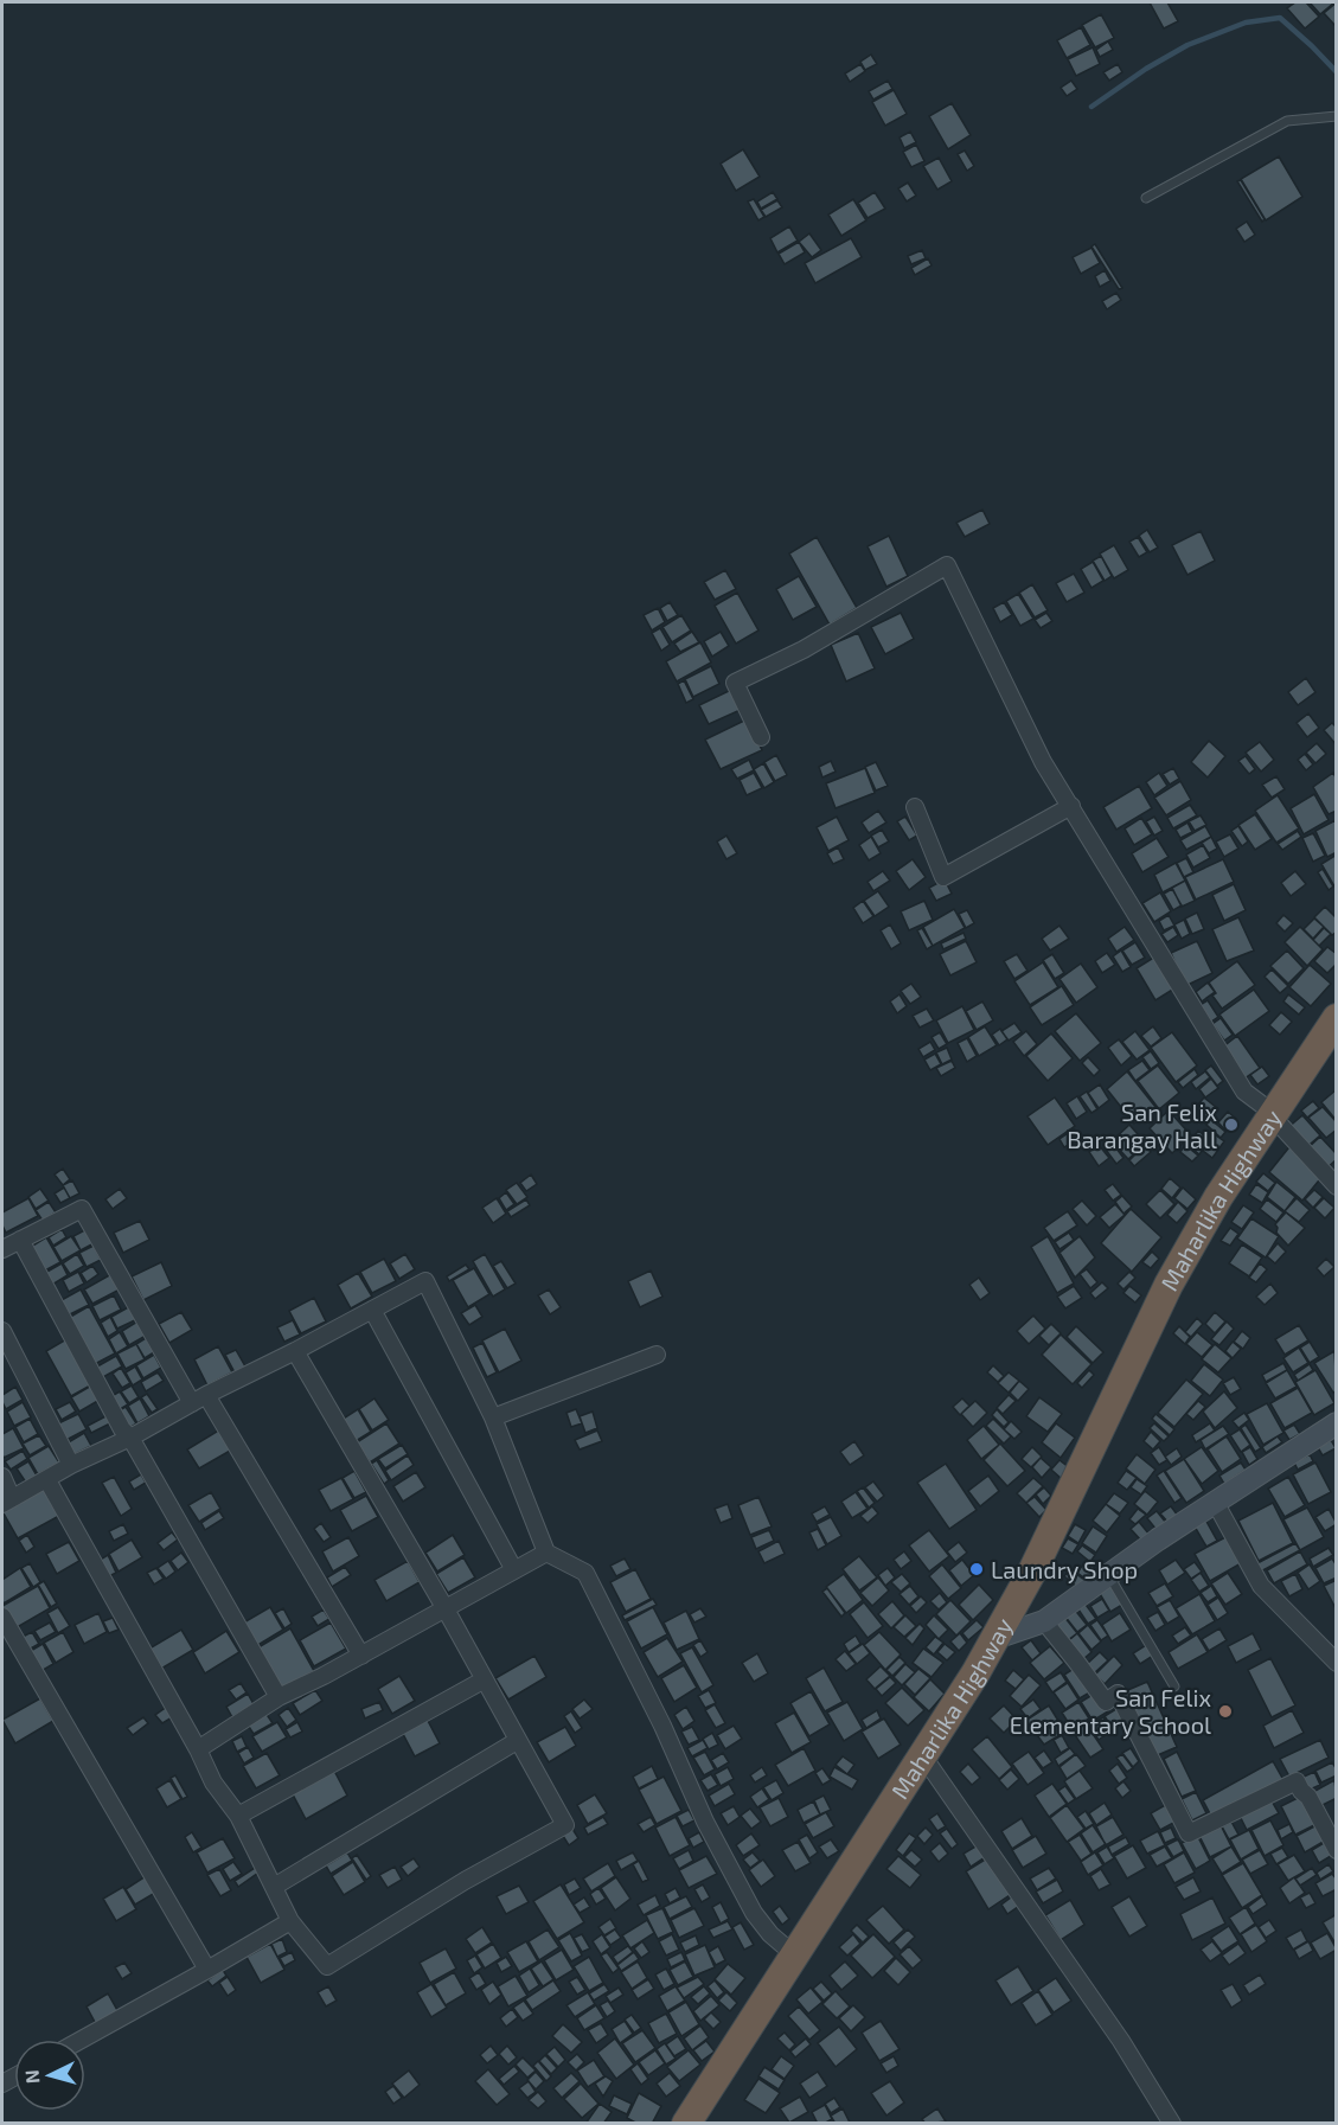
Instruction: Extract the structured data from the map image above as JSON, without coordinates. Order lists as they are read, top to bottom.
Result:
{
  "streets": {
    "highway": ["Maharlika Highway"]
  },
  "places": ["San Felix Barangay Hall", "Laundry Shop", "San Felix Elementary School"],
  "north": "left"
}
